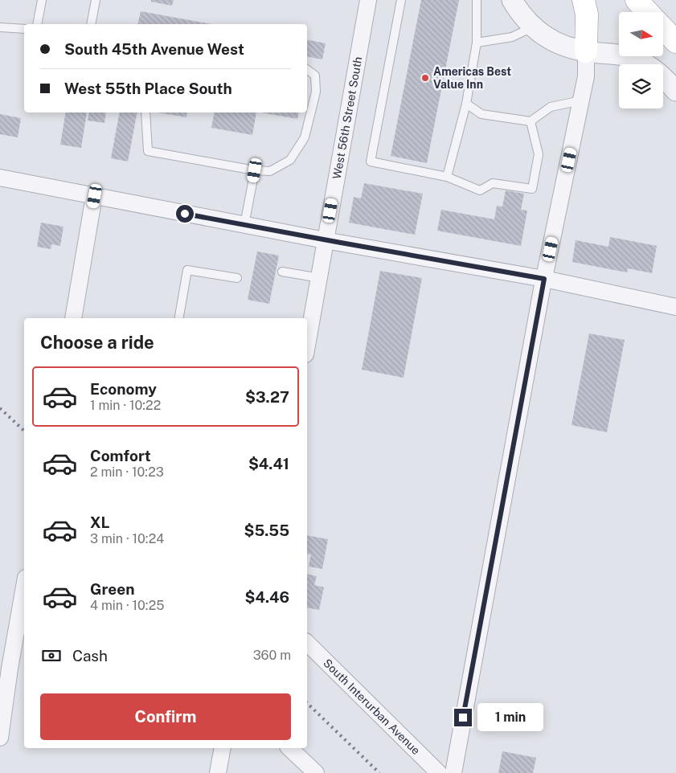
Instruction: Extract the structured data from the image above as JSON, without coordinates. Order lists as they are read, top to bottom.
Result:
{
  "streets": {
    "street": ["West 56th Street South", "South Interurban Avenue"]
  },
  "places": ["Americas Best Value Inn"],
  "north": "right",
  "page": {
    "banner": ["South 45th Avenue West", "West 55th Place South"],
    "heading": "Choose a ride",
    "list": [
      {
        "name": "Economy",
        "note": "1 min · 10:22",
        "value": "$3.27"
      },
      {
        "name": "Comfort",
        "note": "2 min · 10:23",
        "value": "$4.41"
      },
      {
        "name": "XL",
        "note": "3 min · 10:24",
        "value": "$5.55"
      },
      {
        "name": "Green",
        "note": "4 min · 10:25",
        "value": "$4.46"
      }
    ],
    "pay": ["Cash", "360 m"],
    "buttons": "Confirm",
    "bubble": "1 min"
  }
}
